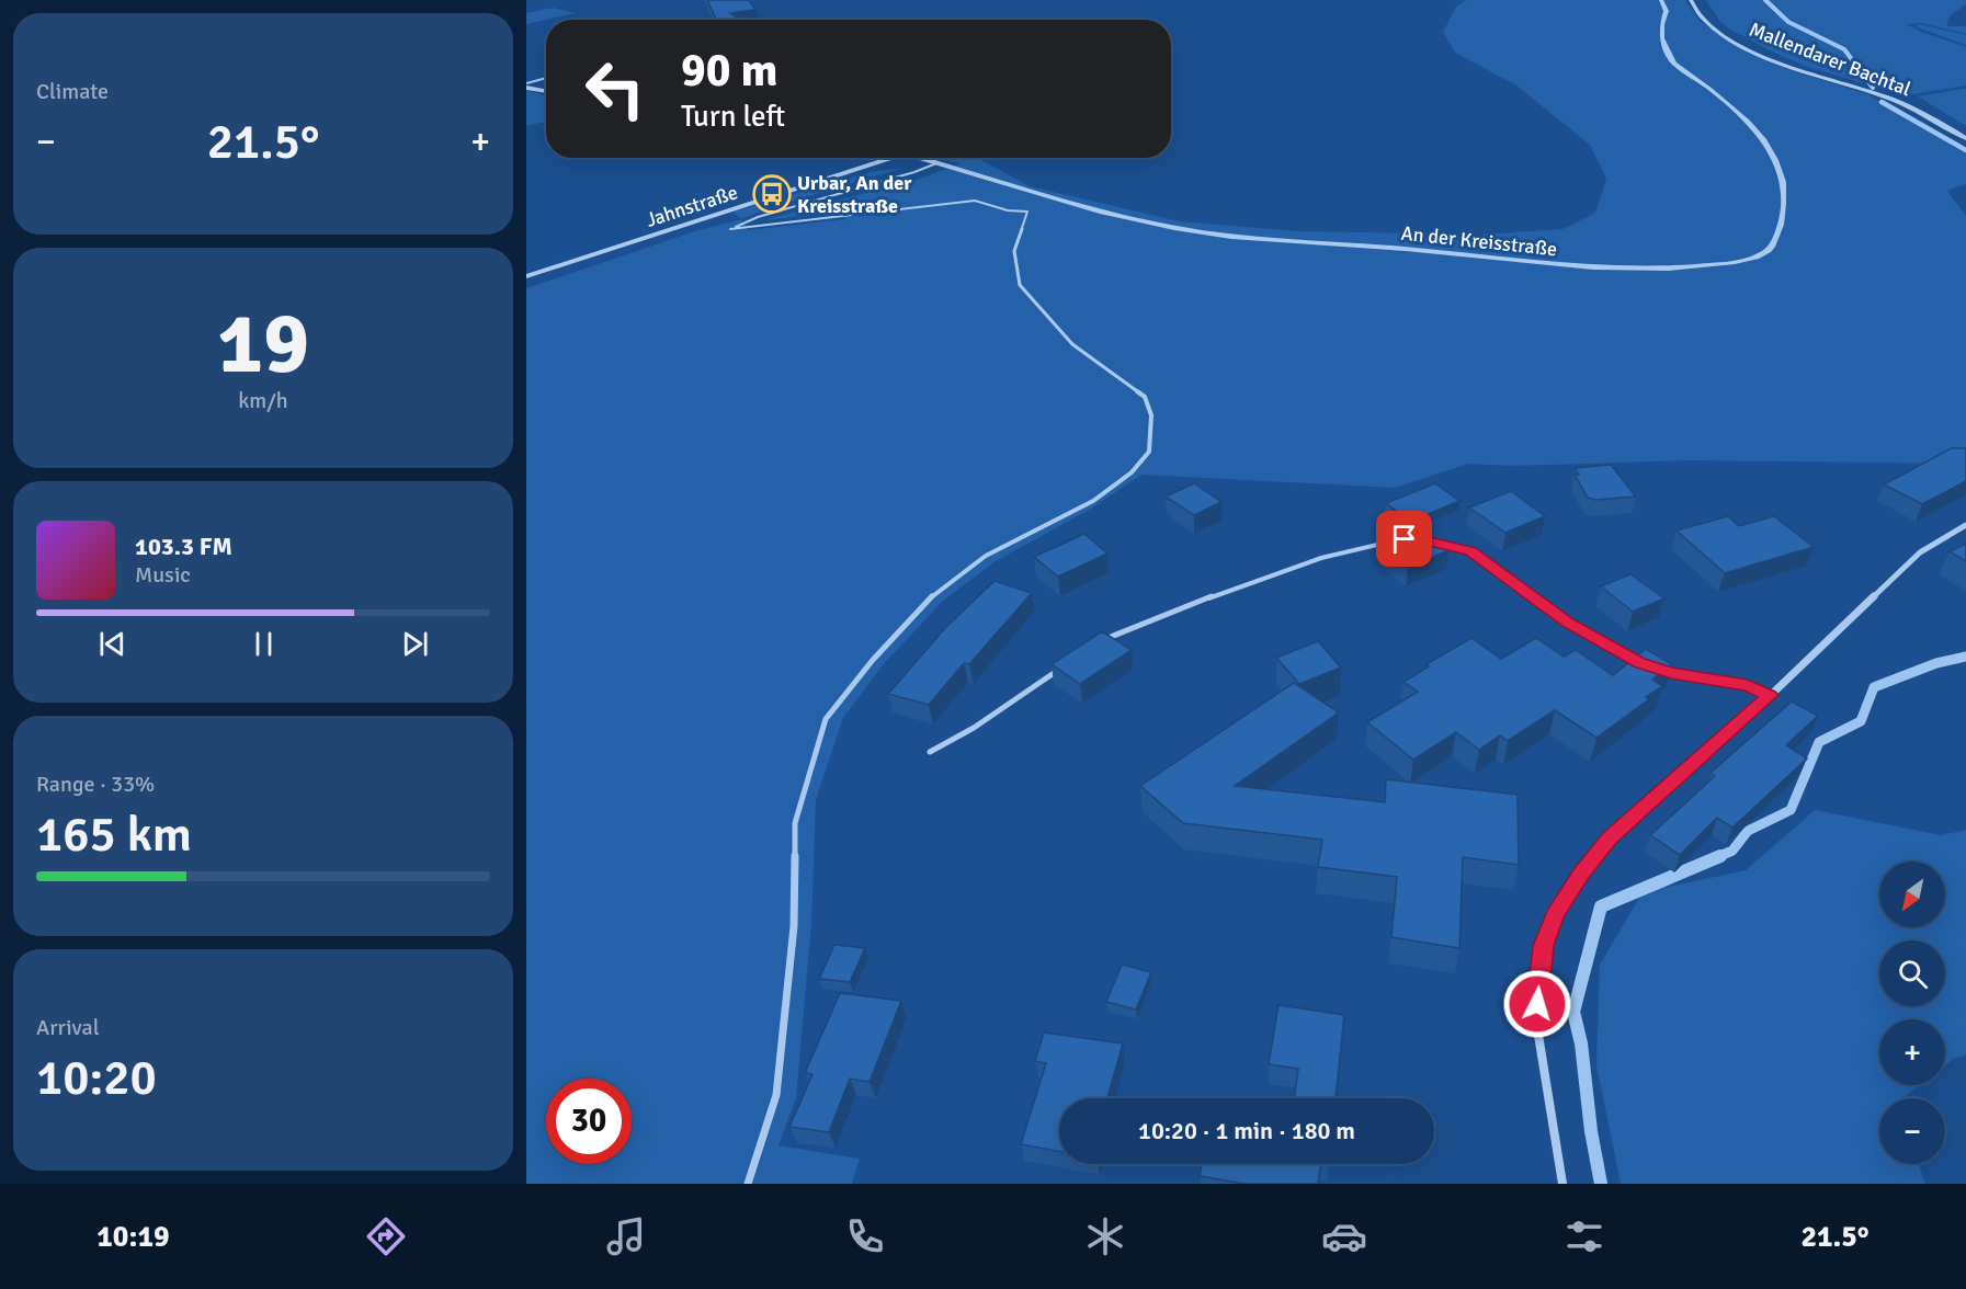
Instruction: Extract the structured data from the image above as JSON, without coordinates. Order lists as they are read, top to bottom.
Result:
{
  "streets": {
    "street": ["Mallendarer Bachtal", "Jahnstraße", "An der Kreisstraße"]
  },
  "places": {
    "bus stop": ["Urbar, An der Kreisstraße"]
  },
  "north": "bottom left",
  "page": {
    "tile": [
      "Climate",
      ["19", "km/h"],
      ["Range · 33%", "165 km"],
      ["Arrival", "10:20"]
    ],
    "turn": ["90 m", "Turn left"],
    "heat": ["−", "21.5°", "+"],
    "song": ["103.3 FM", "Music"],
    "map_buttons": ["+", "−"],
    "limit": "30",
    "trip": "10:20 · 1 min · 180 m",
    "tabs": ["10:19", "21.5°"]
  }
}
